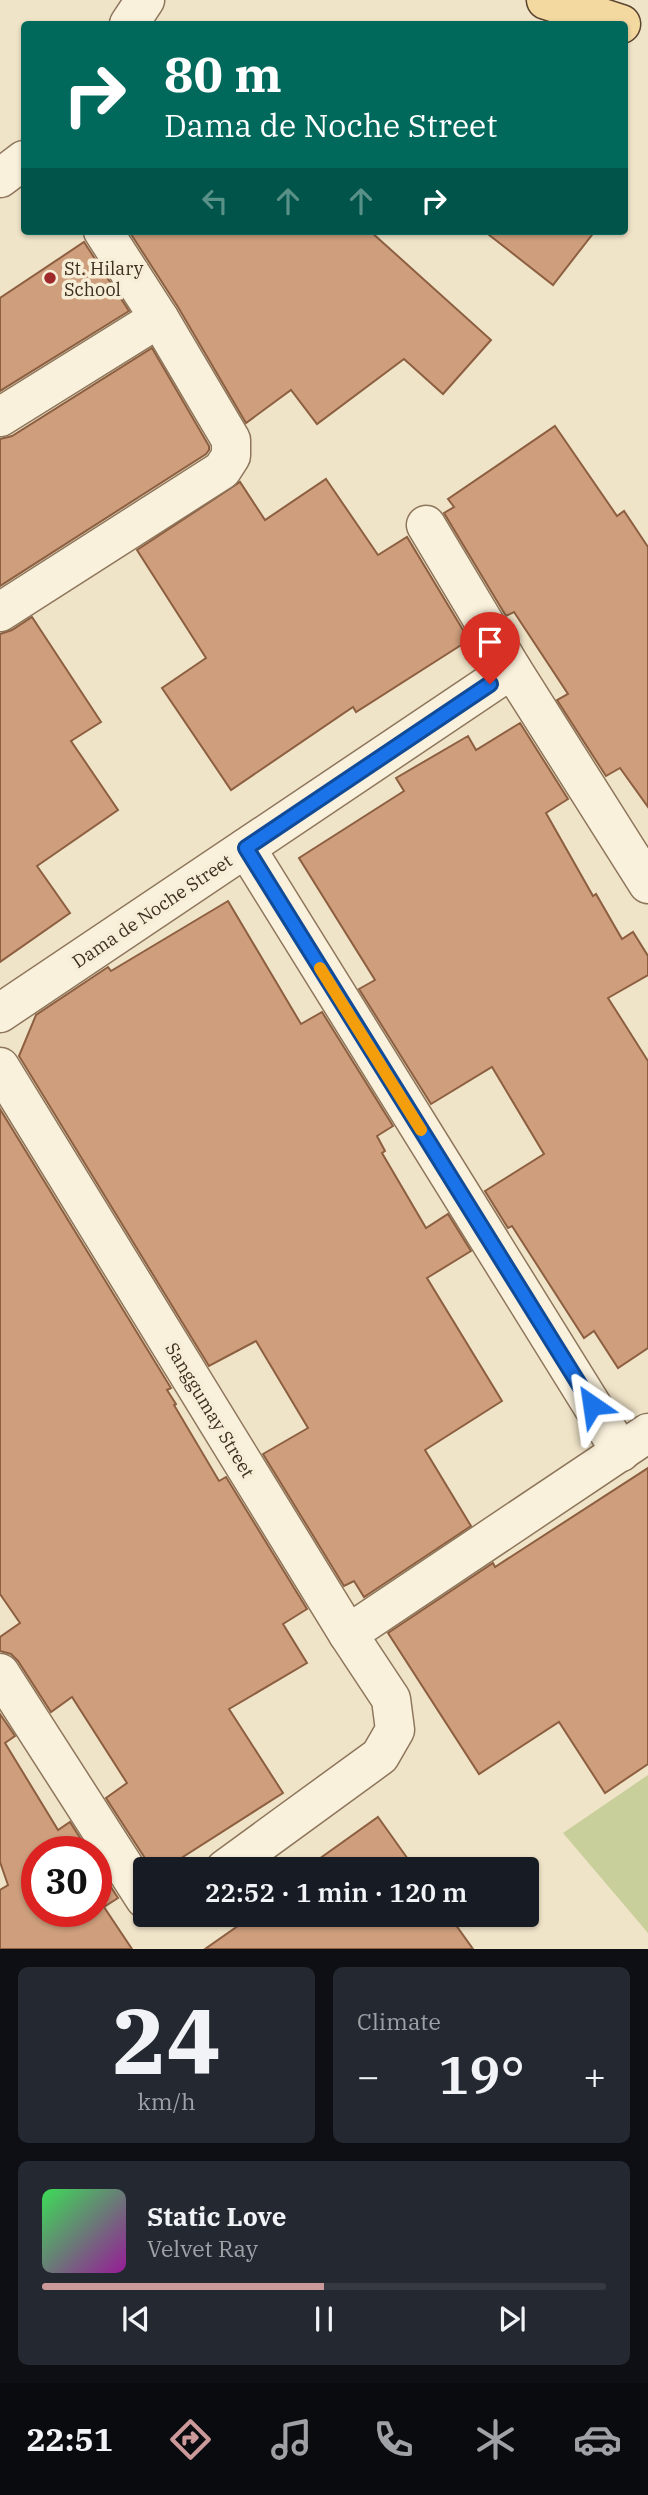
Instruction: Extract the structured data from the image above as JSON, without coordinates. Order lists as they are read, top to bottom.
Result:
{
  "streets": {
    "street": ["Dama de Noche Street", "Sanggumay Street"]
  },
  "places": ["St. Hilary School"],
  "page": {
    "turn": ["80 m", "Dama de Noche Street"],
    "limit": "30",
    "trip": "22:52 · 1 min · 120 m",
    "tile": [
      ["24", "km/h"],
      "Climate"
    ],
    "heat": ["−", "19°", "+"],
    "song": ["Static Love", "Velvet Ray"],
    "tabs": "22:51"
  }
}
